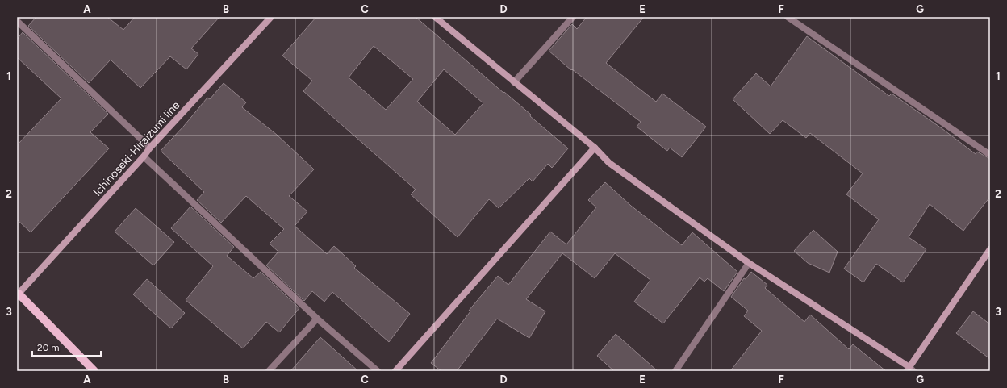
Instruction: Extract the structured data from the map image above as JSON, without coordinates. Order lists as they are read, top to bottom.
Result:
{
  "streets": {
    "street": ["Ichinoseki-Hiraizumi line"]
  },
  "scale_bar": "20 m",
  "grid": {
    "columns": [
      "A",
      "B",
      "C",
      "D",
      "E",
      "F",
      "G"
    ],
    "rows": ["1", "2", "3"]
  }
}
